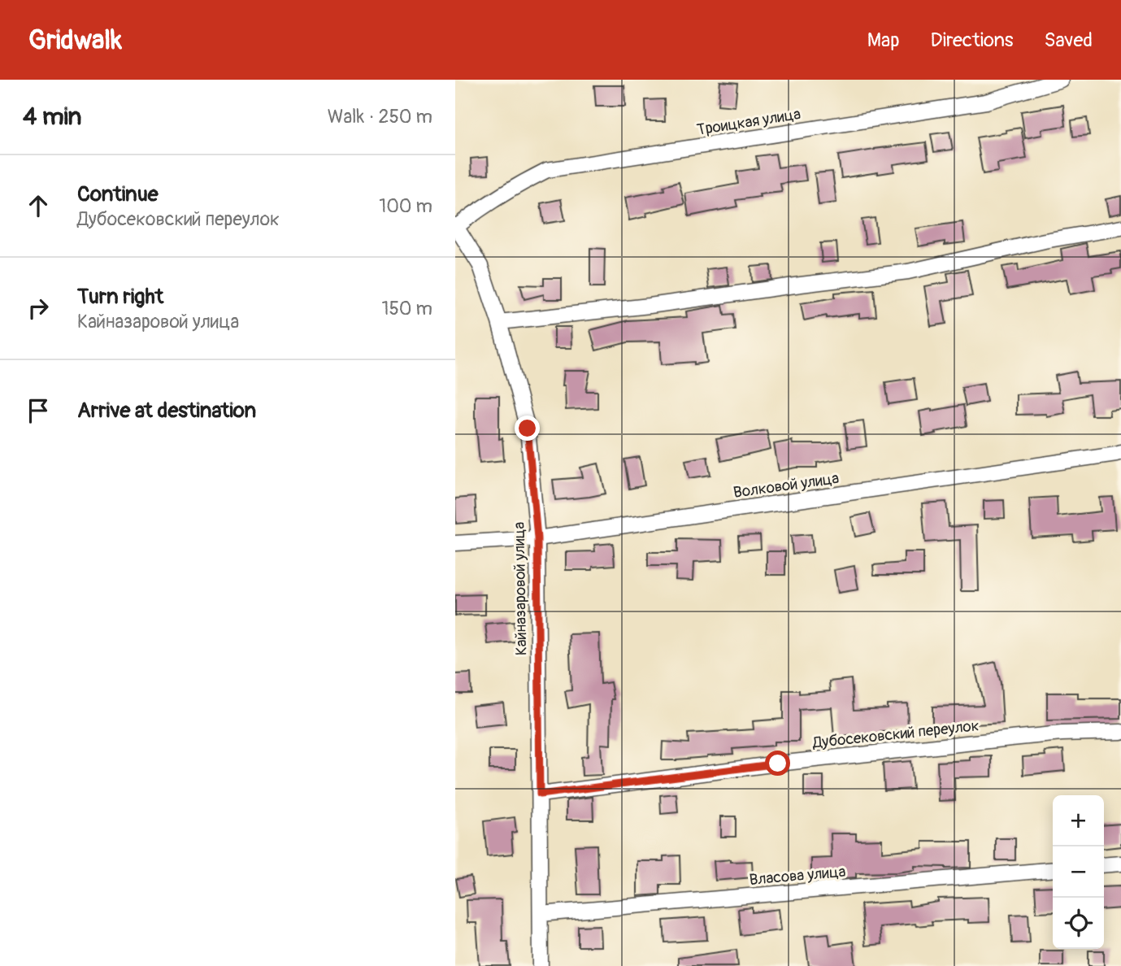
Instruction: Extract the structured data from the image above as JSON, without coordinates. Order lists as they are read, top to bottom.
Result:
{
  "streets": {
    "street": [
      "Троицкая улица",
      "Волковой улица",
      "Кайназаровой улица",
      "Дубосековский переулок",
      "Власова улица"
    ]
  },
  "crossings": [
    ["Троицкая улица", "Кайназаровой улица"],
    ["Волковой улица", "Кайназаровой улица"],
    ["Кайназаровой улица", "Дубосековский переулок"],
    ["Кайназаровой улица", "Власова улица"]
  ],
  "page": {
    "header": "Gridwalk",
    "nav": ["Map", "Directions", "Saved"],
    "heading": ["4 min", "Walk · 250 m"],
    "list": [
      ["Continue", "Дубосековский переулок", "100 m"],
      ["Turn right", "Кайназаровой улица", "150 m"],
      "Arrive at destination"
    ],
    "map_buttons": ["+", "−"]
  }
}
